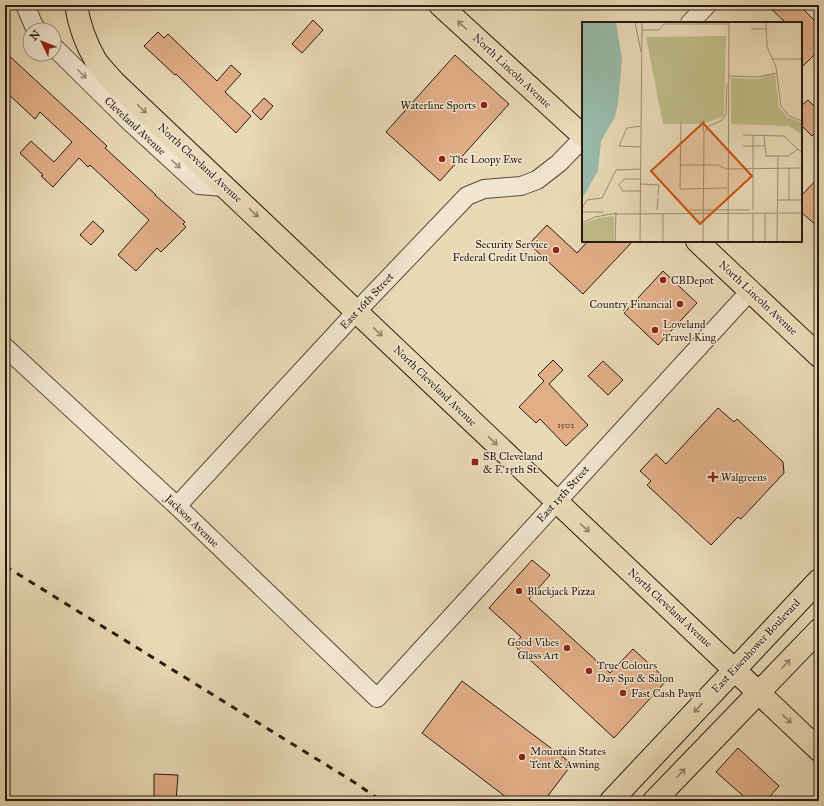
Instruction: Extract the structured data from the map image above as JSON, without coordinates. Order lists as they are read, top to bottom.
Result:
{
  "streets": {
    "highway": ["North Lincoln Avenue", "North Cleveland Avenue", "East Eisenhower Boulevard"],
    "street": [
      "Cleveland Avenue",
      "East 16th Street",
      "East 15th Street",
      "Jackson Avenue"
    ]
  },
  "crossings": [
    ["North Lincoln Avenue", "East 15th Street"],
    ["Cleveland Avenue", "North Cleveland Avenue"],
    ["North Cleveland Avenue", "East 16th Street"],
    ["North Cleveland Avenue", "East 15th Street"],
    ["North Cleveland Avenue", "East Eisenhower Boulevard"],
    ["East 16th Street", "Jackson Avenue"],
    ["East 15th Street", "Jackson Avenue"]
  ],
  "one_way": ["North Lincoln Avenue", "Cleveland Avenue", "North Cleveland Avenue"],
  "places": {
    "other": [
      "Waterline Sports",
      "The Loopy Ewe",
      "Security Service Federal Credit Union",
      "CBDepot",
      "Country Financial",
      "Loveland Travel King",
      "Blackjack Pizza",
      "Good Vibes Glass Art",
      "True Colours Day Spa & Salon",
      "Fast Cash Pawn",
      "Mountain States Tent & Awning"
    ],
    "transit": ["SB Cleveland & E 15th St."],
    "health": ["Walgreens"]
  },
  "house_numbers": ["1502"],
  "north": "top left"
}
